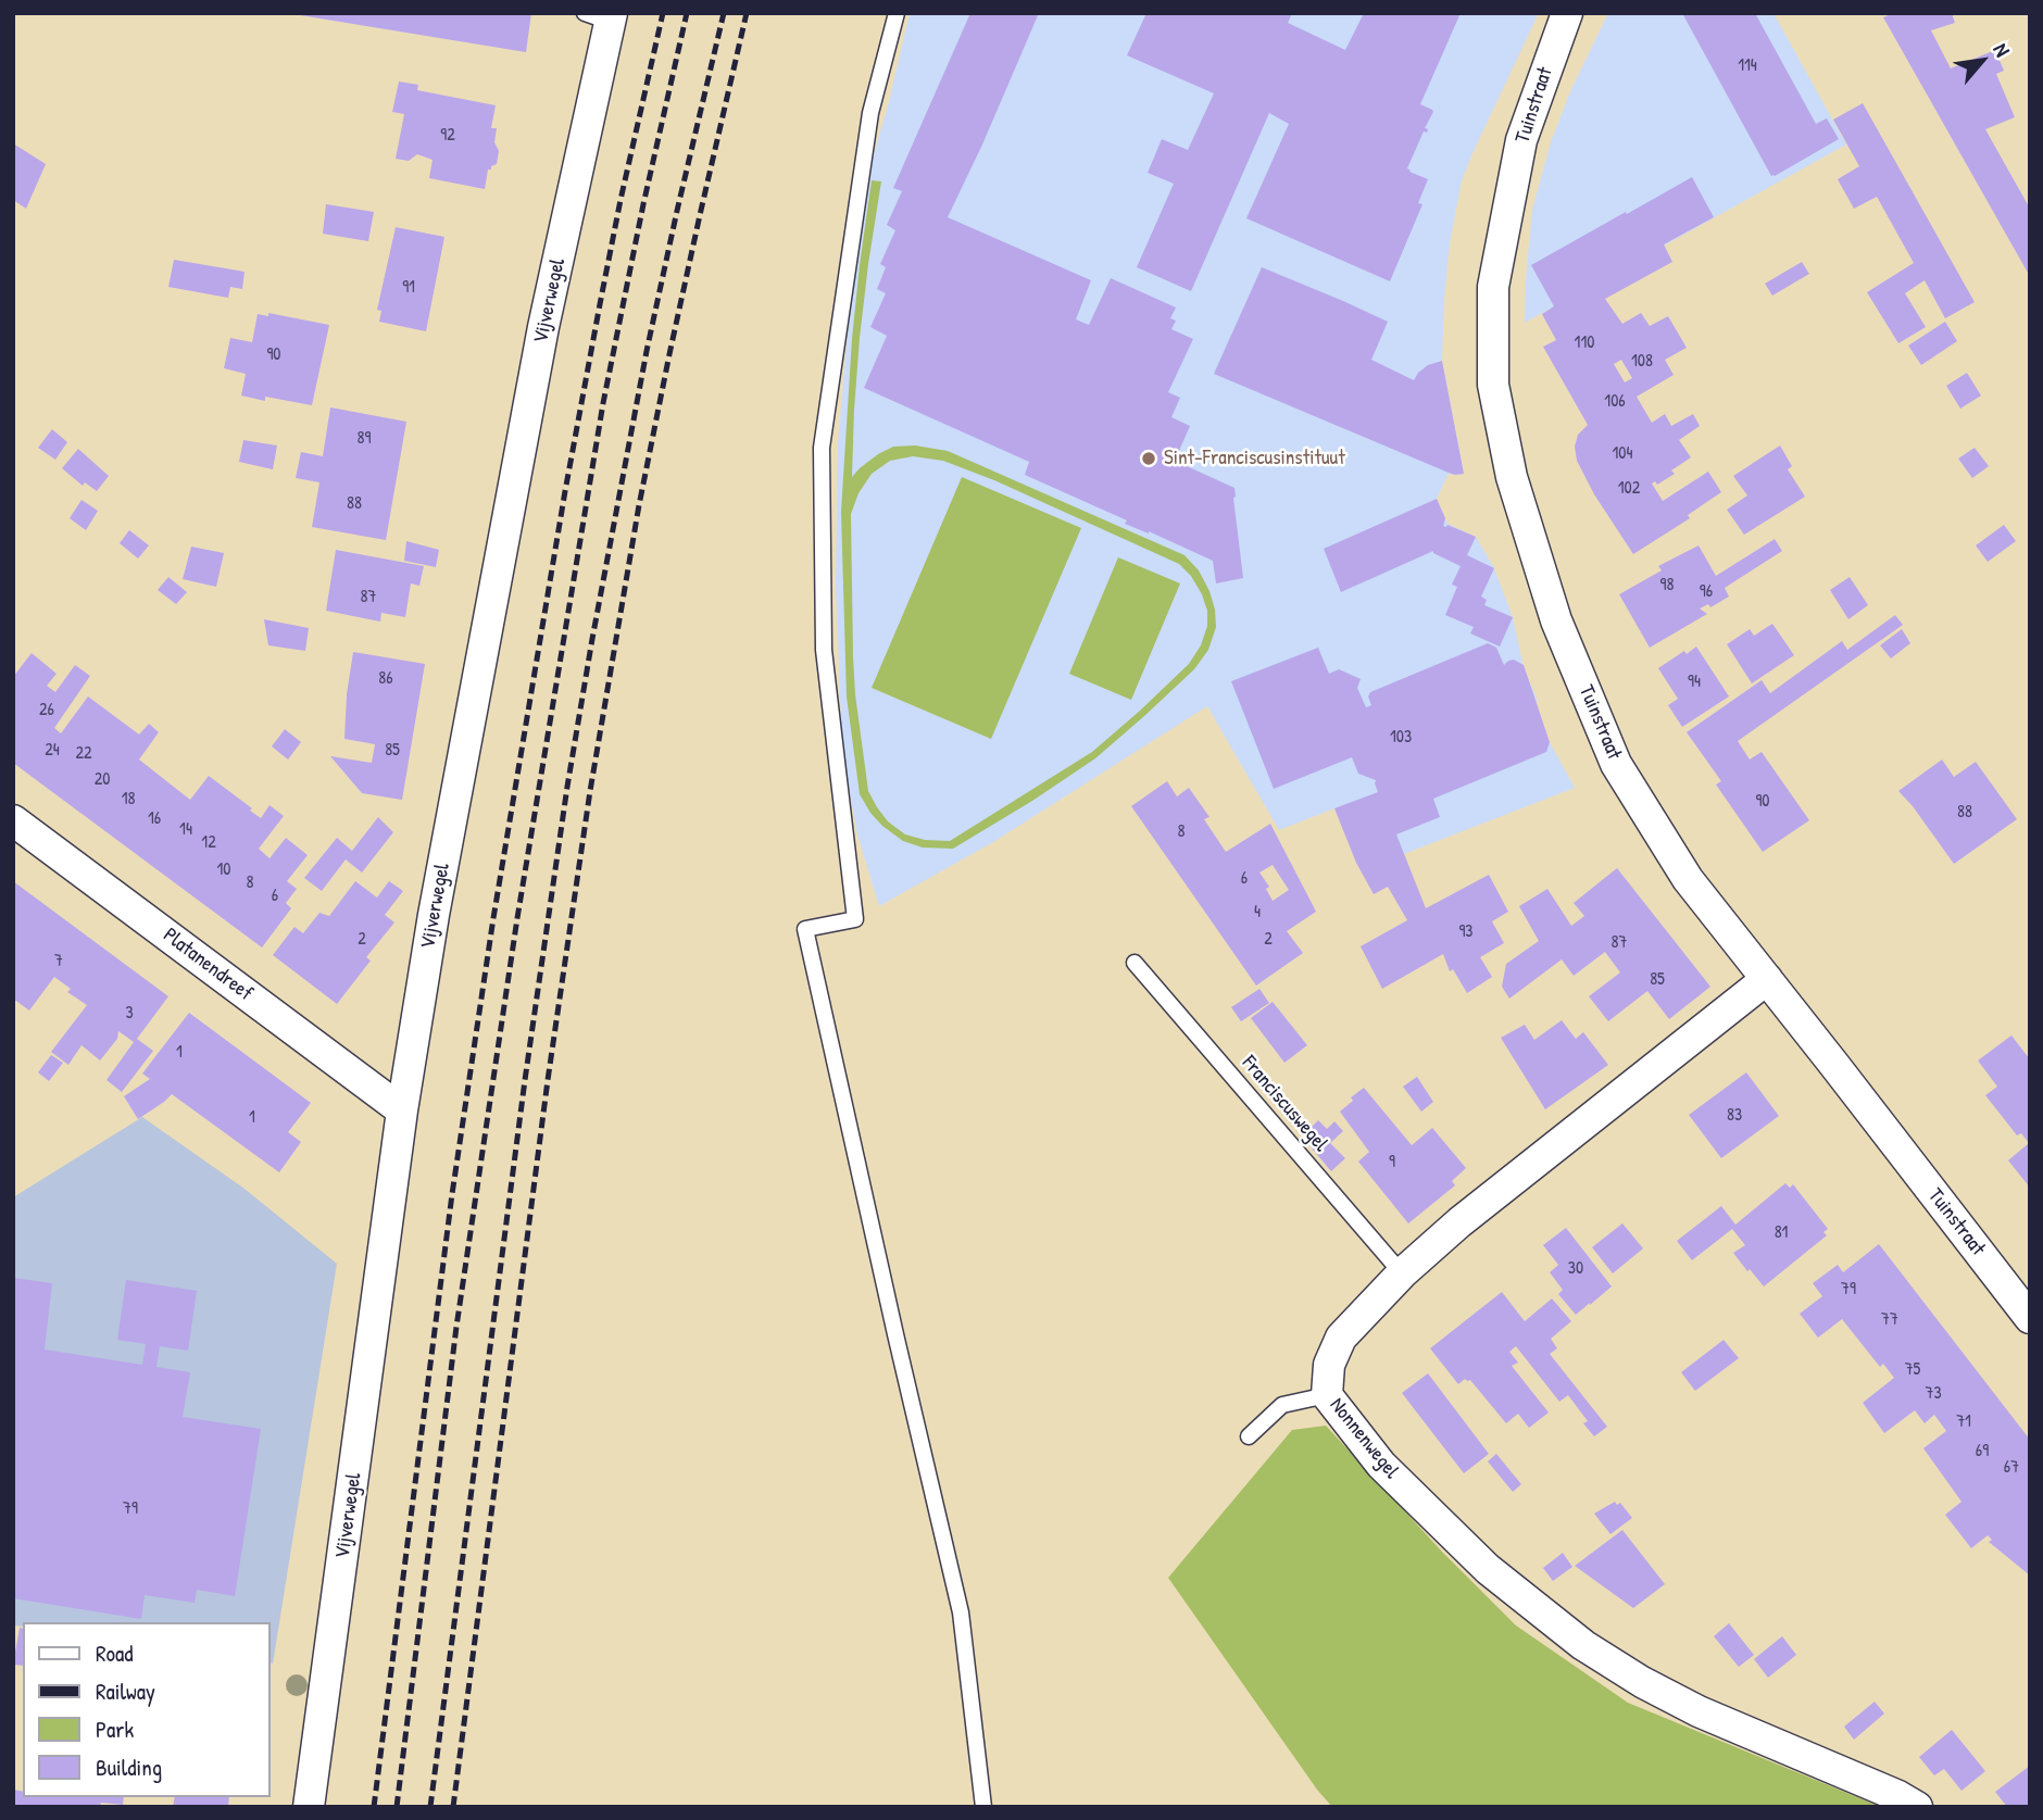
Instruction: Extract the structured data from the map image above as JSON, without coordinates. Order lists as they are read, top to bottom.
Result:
{
  "streets": {
    "street": [
      "Tuinstraat",
      "Vijverwegel",
      "Platanendreef",
      "Nonnenwegel"
    ],
    "lane": ["Franciscuswegel"]
  },
  "crossings": [
    ["Tuinstraat", "Nonnenwegel"],
    ["Vijverwegel", "Platanendreef"],
    ["Franciscuswegel", "Nonnenwegel"]
  ],
  "places": ["Sint-Franciscusinstituut"],
  "house_numbers": [
    "114",
    "92",
    "91",
    "110",
    "90",
    "108",
    "106",
    "89",
    "104",
    "102",
    "88",
    "98",
    "96",
    "87",
    "86",
    "94",
    "26",
    "103",
    "24",
    "85",
    "22",
    "20",
    "18",
    "90",
    "88",
    "16",
    "14",
    "8",
    "12",
    "10",
    "6",
    "8",
    "6",
    "4",
    "93",
    "2",
    "2",
    "87",
    "7",
    "85",
    "3",
    "1",
    "83",
    "1",
    "9",
    "81",
    "30",
    "79",
    "77",
    "75",
    "73",
    "71",
    "69",
    "67",
    "79"
  ],
  "legend": [
    "Road",
    "Railway",
    "Park",
    "Building"
  ],
  "north": "top right"
}
